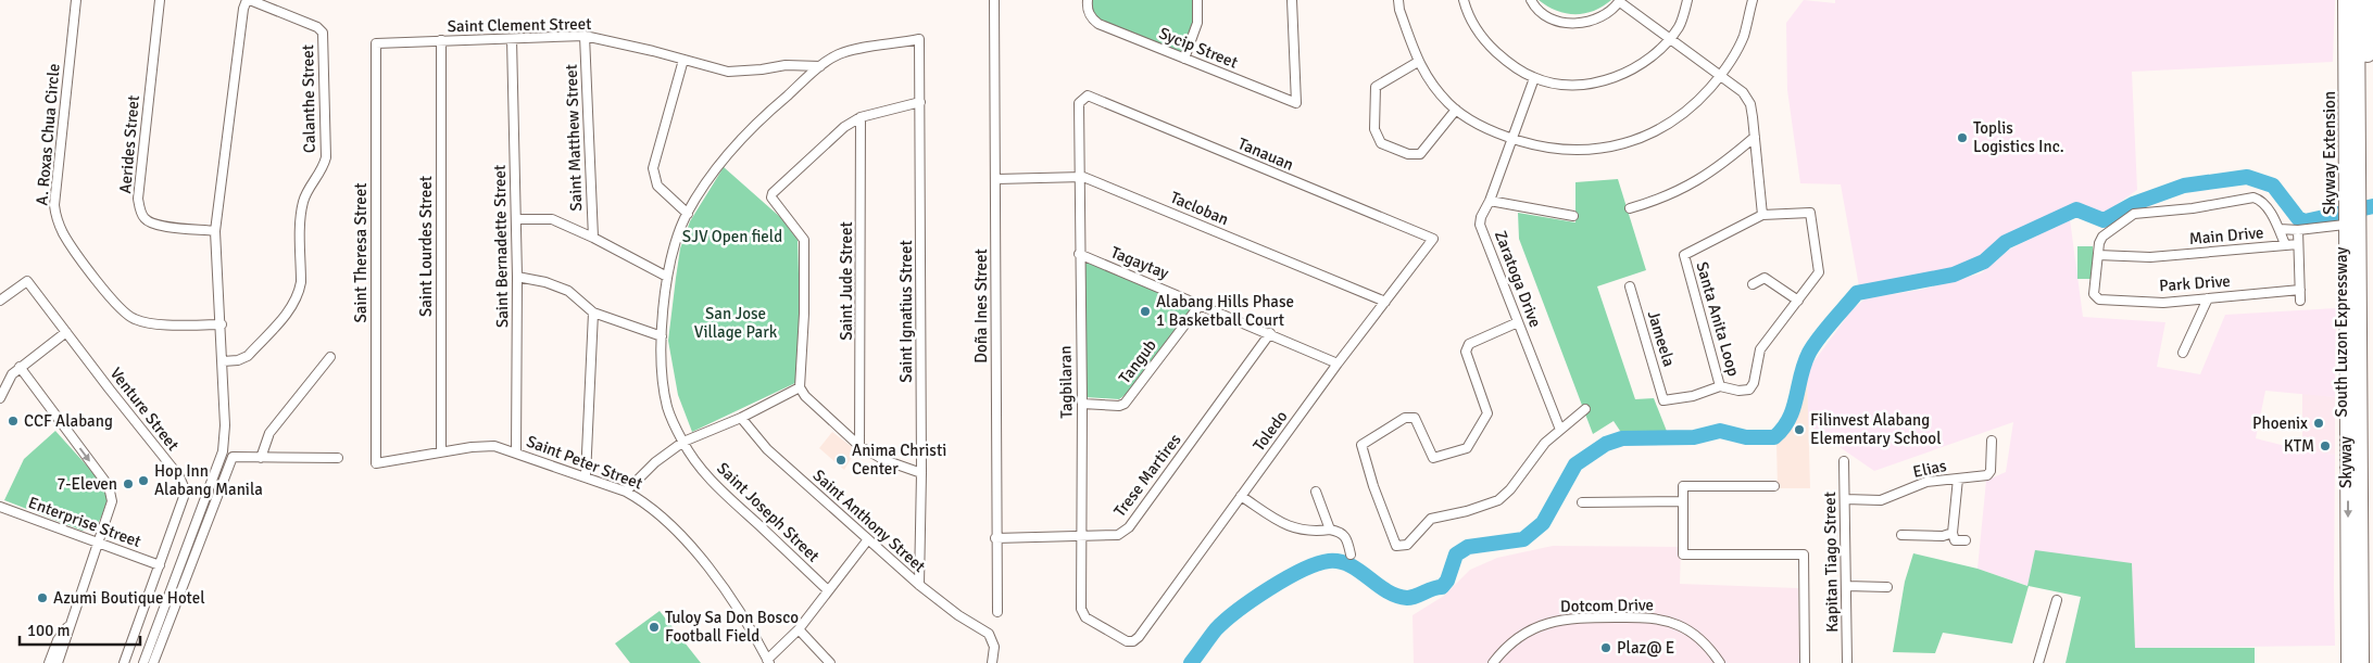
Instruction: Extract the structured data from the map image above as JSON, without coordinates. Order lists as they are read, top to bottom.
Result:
{
  "streets": {
    "highway": ["Skyway Extension", "South Luzon Expressway", "Skyway"],
    "street": [
      "Saint Clement Street",
      "Sycip Street",
      "Calanthe Street",
      "A. Roxas Chua Circle",
      "Saint Matthew Street",
      "Aerides Street",
      "Tanauan",
      "Tacloban",
      "Main Drive",
      "Saint Lourdes Street",
      "Saint Bernadette Street",
      "Saint Theresa Street",
      "Tagaytay",
      "Zaratoga Drive",
      "Saint Jude Street",
      "Park Drive",
      "Doña Ines Street",
      "Saint Ignatius Street",
      "Santa Anita Loop",
      "Jameela",
      "Tangub",
      "Tagbilaran",
      "Venture Street",
      "Toledo",
      "Saint Peter Street",
      "Elias",
      "Trese Martires",
      "Saint Joseph Street",
      "Saint Anthony Street",
      "Enterprise Street",
      "Kapitan Tiago Street",
      "Dotcom Drive"
    ]
  },
  "crossings": [
    ["Saint Clement Street", "Saint Matthew Street"],
    ["Saint Clement Street", "Saint Lourdes Street"],
    ["Saint Clement Street", "Saint Bernadette Street"],
    ["Saint Clement Street", "Saint Theresa Street"],
    ["Saint Clement Street", "Saint Joseph Street"],
    ["Tanauan", "Tagbilaran"],
    ["Tanauan", "Toledo"],
    ["Tacloban", "Doña Ines Street"],
    ["Tacloban", "Tagbilaran"],
    ["Tacloban", "Toledo"],
    ["Main Drive", "Park Drive"],
    ["Saint Lourdes Street", "Saint Peter Street"],
    ["Saint Bernadette Street", "Saint Peter Street"],
    ["Saint Theresa Street", "Saint Peter Street"],
    ["Tagaytay", "Tangub"],
    ["Tagaytay", "Tagbilaran"],
    ["Tagaytay", "Toledo"],
    ["Tagaytay", "Trese Martires"],
    ["Doña Ines Street", "Trese Martires"],
    ["Saint Ignatius Street", "Saint Joseph Street"],
    ["Saint Ignatius Street", "Saint Anthony Street"],
    ["Santa Anita Loop", "Jameela"],
    ["South Luzon Expressway", "Skyway"],
    ["Tangub", "Tagbilaran"],
    ["Tagbilaran", "Toledo"],
    ["Tagbilaran", "Trese Martires"],
    ["Venture Street", "Enterprise Street"],
    ["Elias", "Kapitan Tiago Street"]
  ],
  "one_way": ["Skyway Extension"],
  "parks": ["SJV Open field", "San Jose Village Park"],
  "places": [
    "Toplis Logistics Inc.",
    "Alabang Hills Phase 1 Basketball Court",
    "CCF Alabang",
    "Phoenix",
    "Filinvest Alabang Elementary School",
    "KTM",
    "Anima Christi Center",
    "Hop Inn Alabang Manila",
    "7-Eleven",
    "Azumi Boutique Hotel",
    "Tuloy Sa Don Bosco Football Field",
    "Plaz@ E"
  ],
  "scale_bar": "100 m"
}
